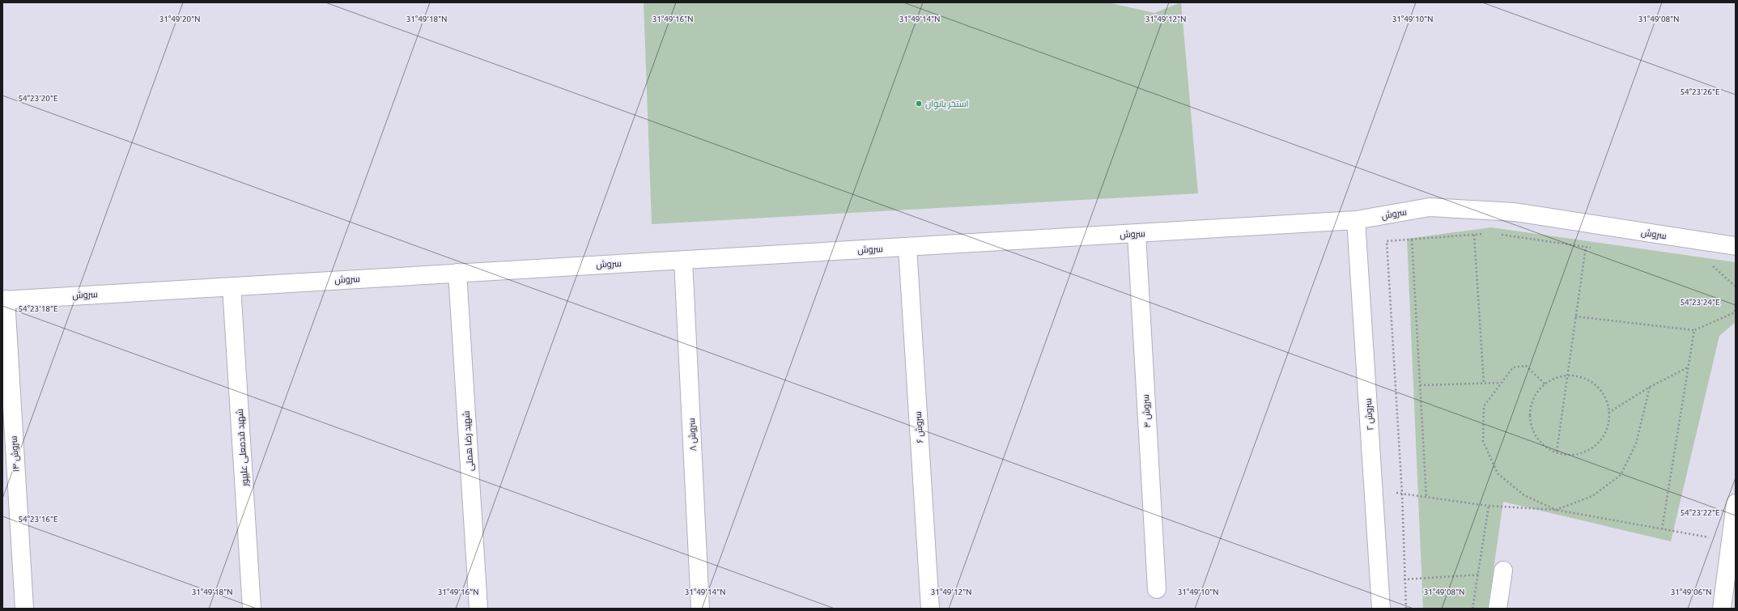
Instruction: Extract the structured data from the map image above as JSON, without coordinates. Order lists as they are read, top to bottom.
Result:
{
  "streets": {
    "street": [
      "سروش",
      "سروش ۴",
      "سروش ۲",
      "سروش ۶",
      "سروش ۸",
      "شهید رضا همتی",
      "شهید قدمعلی علیپور",
      "سروش ۱۴"
    ]
  },
  "crossings": [
    ["سروش", "سروش ۴"],
    ["سروش", "سروش ۲"],
    ["سروش", "سروش ۶"],
    ["سروش", "سروش ۸"],
    ["سروش", "شهید رضا همتی"],
    ["سروش", "شهید قدمعلی علیپور"],
    ["سروش", "سروش ۱۴"]
  ],
  "places": ["استخر بانوان"],
  "coordinates": [
    "31°49'20\"N",
    "31°49'18\"N",
    "31°49'16\"N",
    "31°49'14\"N",
    "31°49'12\"N",
    "31°49'10\"N",
    "31°49'08\"N",
    "54°23'26\"E",
    "54°23'20\"E",
    "54°23'24\"E",
    "54°23'18\"E",
    "54°23'22\"E",
    "54°23'16\"E",
    "31°49'06\"N"
  ]
}
